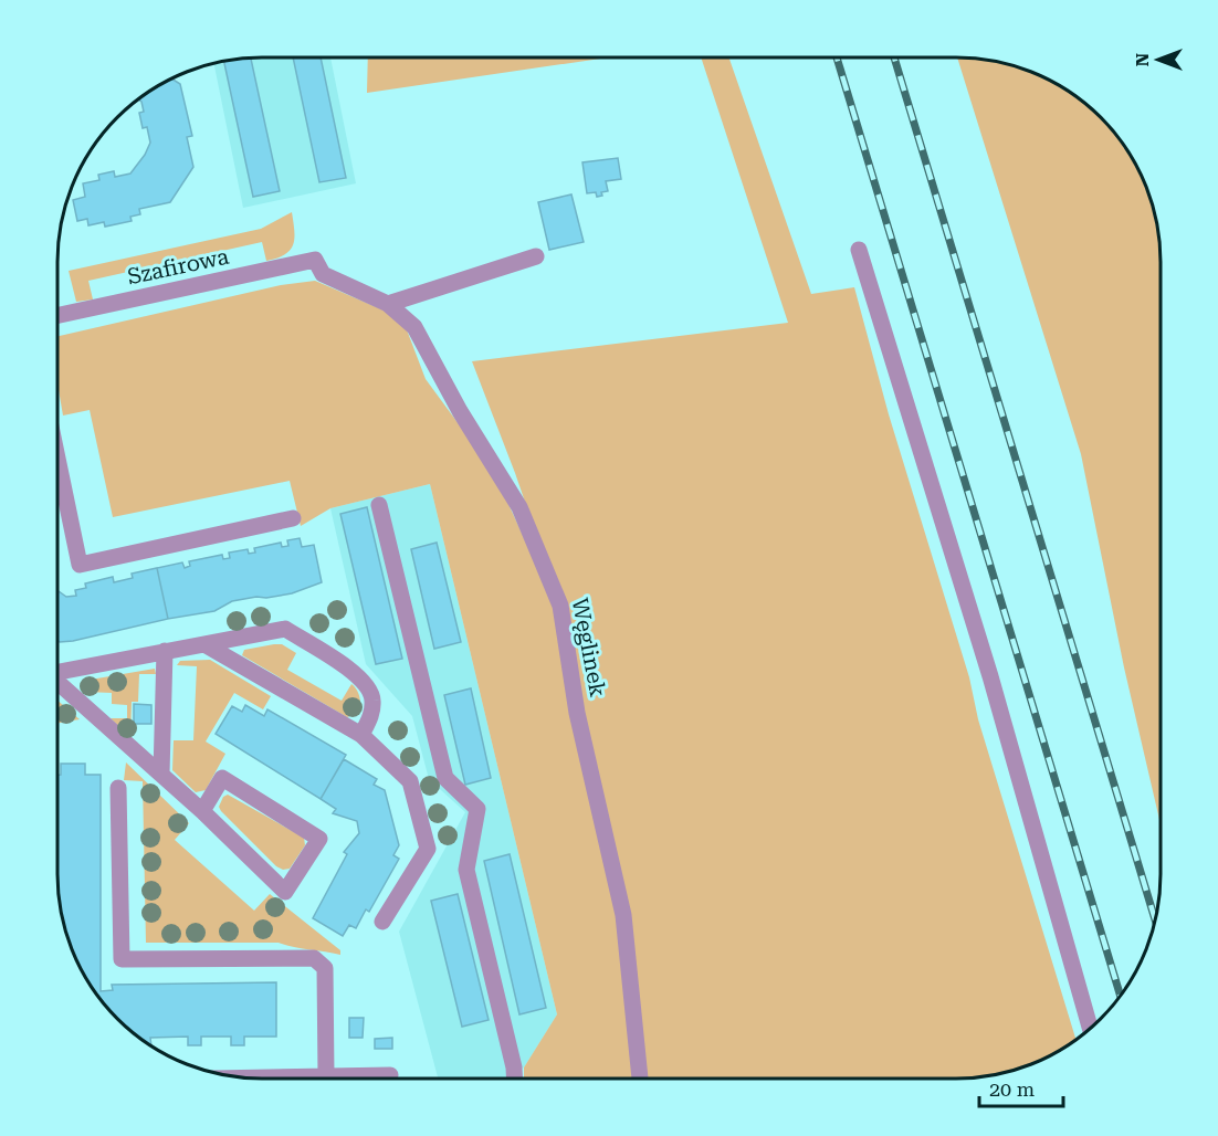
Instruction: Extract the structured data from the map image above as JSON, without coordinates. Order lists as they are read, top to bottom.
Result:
{
  "streets": {
    "street": ["Szafirowa", "Węglinek"]
  },
  "crossings": [
    ["Szafirowa", "Węglinek"]
  ],
  "scale_bar": "20 m",
  "north": "left"
}
